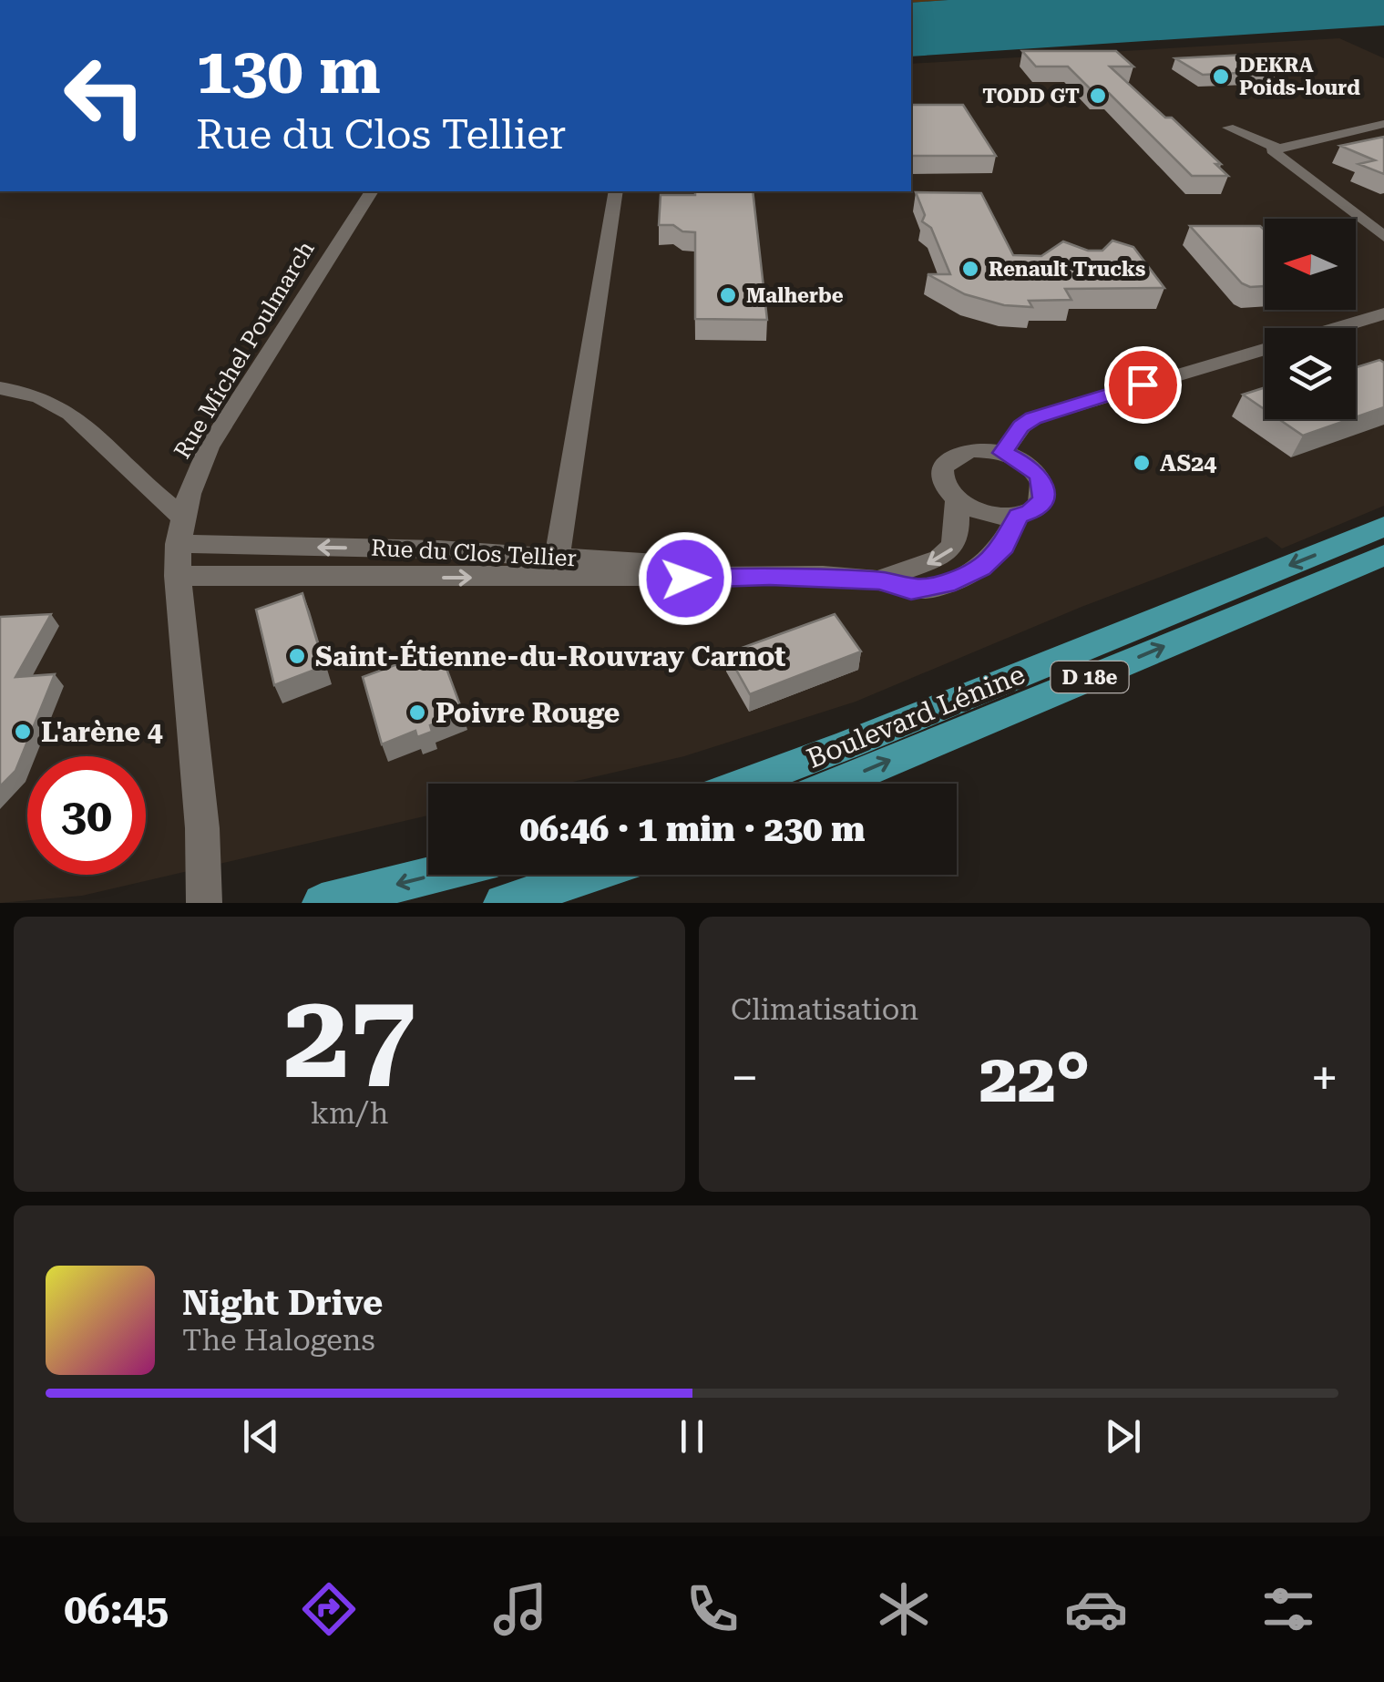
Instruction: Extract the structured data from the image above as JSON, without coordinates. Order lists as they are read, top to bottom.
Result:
{
  "streets": {
    "main road": ["D 18e", "Boulevard Lénine"],
    "street": ["Rue Michel Poulmarch", "Rue du Clos Tellier"]
  },
  "crossings": [
    ["Rue Michel Poulmarch", "Rue du Clos Tellier"]
  ],
  "places": [
    "DEKRA Poids-lourd",
    "TODD GT",
    "Renault Trucks",
    "Malherbe",
    "AS24",
    "Saint-Étienne-du-Rouvray Carnot",
    "Poivre Rouge",
    "L'arène 4"
  ],
  "north": "left",
  "page": {
    "turn": ["130 m", "Rue du Clos Tellier"],
    "limit": "30",
    "trip": "06:46 · 1 min · 230 m",
    "tile": [
      ["27", "km/h"],
      "Climatisation"
    ],
    "heat": ["−", "22°", "+"],
    "song": ["Night Drive", "The Halogens"],
    "tabs": "06:45"
  }
}
